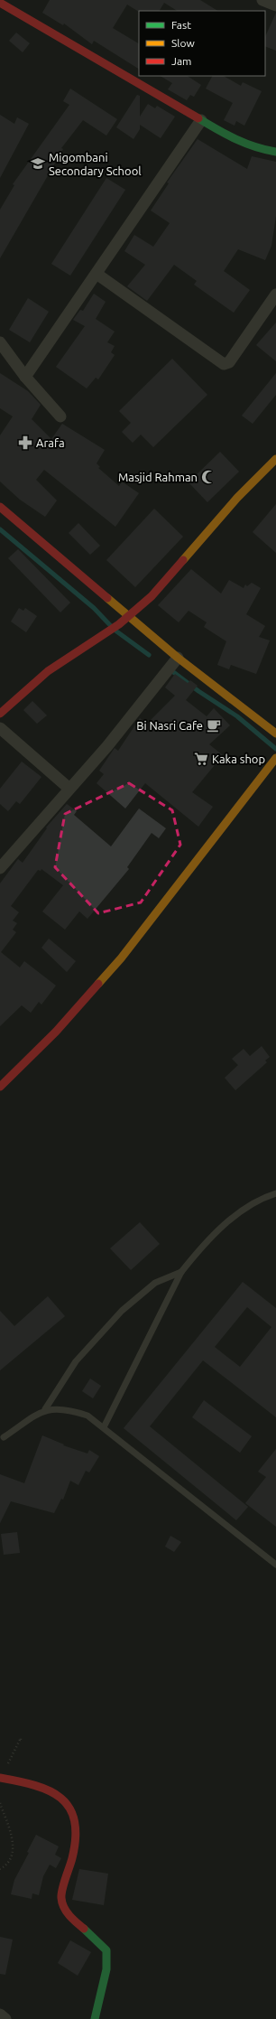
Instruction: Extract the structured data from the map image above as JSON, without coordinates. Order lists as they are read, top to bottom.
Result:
{
  "places": {
    "school or university": ["Migombani Secondary School"],
    "pharmacy": ["Arafa"],
    "mosque": ["Masjid Rahman"],
    "cafe": ["Bi Nasri Cafe"],
    "supermarket": ["Kaka shop"]
  },
  "legend": ["Fast", "Slow", "Jam"]
}
